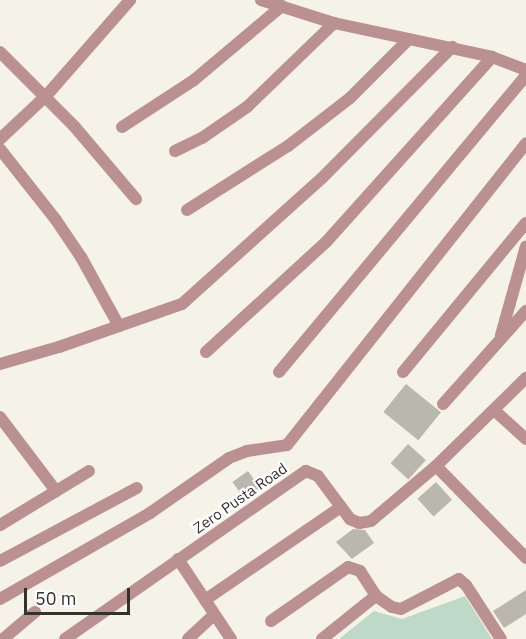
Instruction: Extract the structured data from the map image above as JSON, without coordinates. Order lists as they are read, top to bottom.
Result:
{
  "streets": {
    "street": ["Zero Pusta Road"]
  },
  "scale_bar": "50 m"
}
